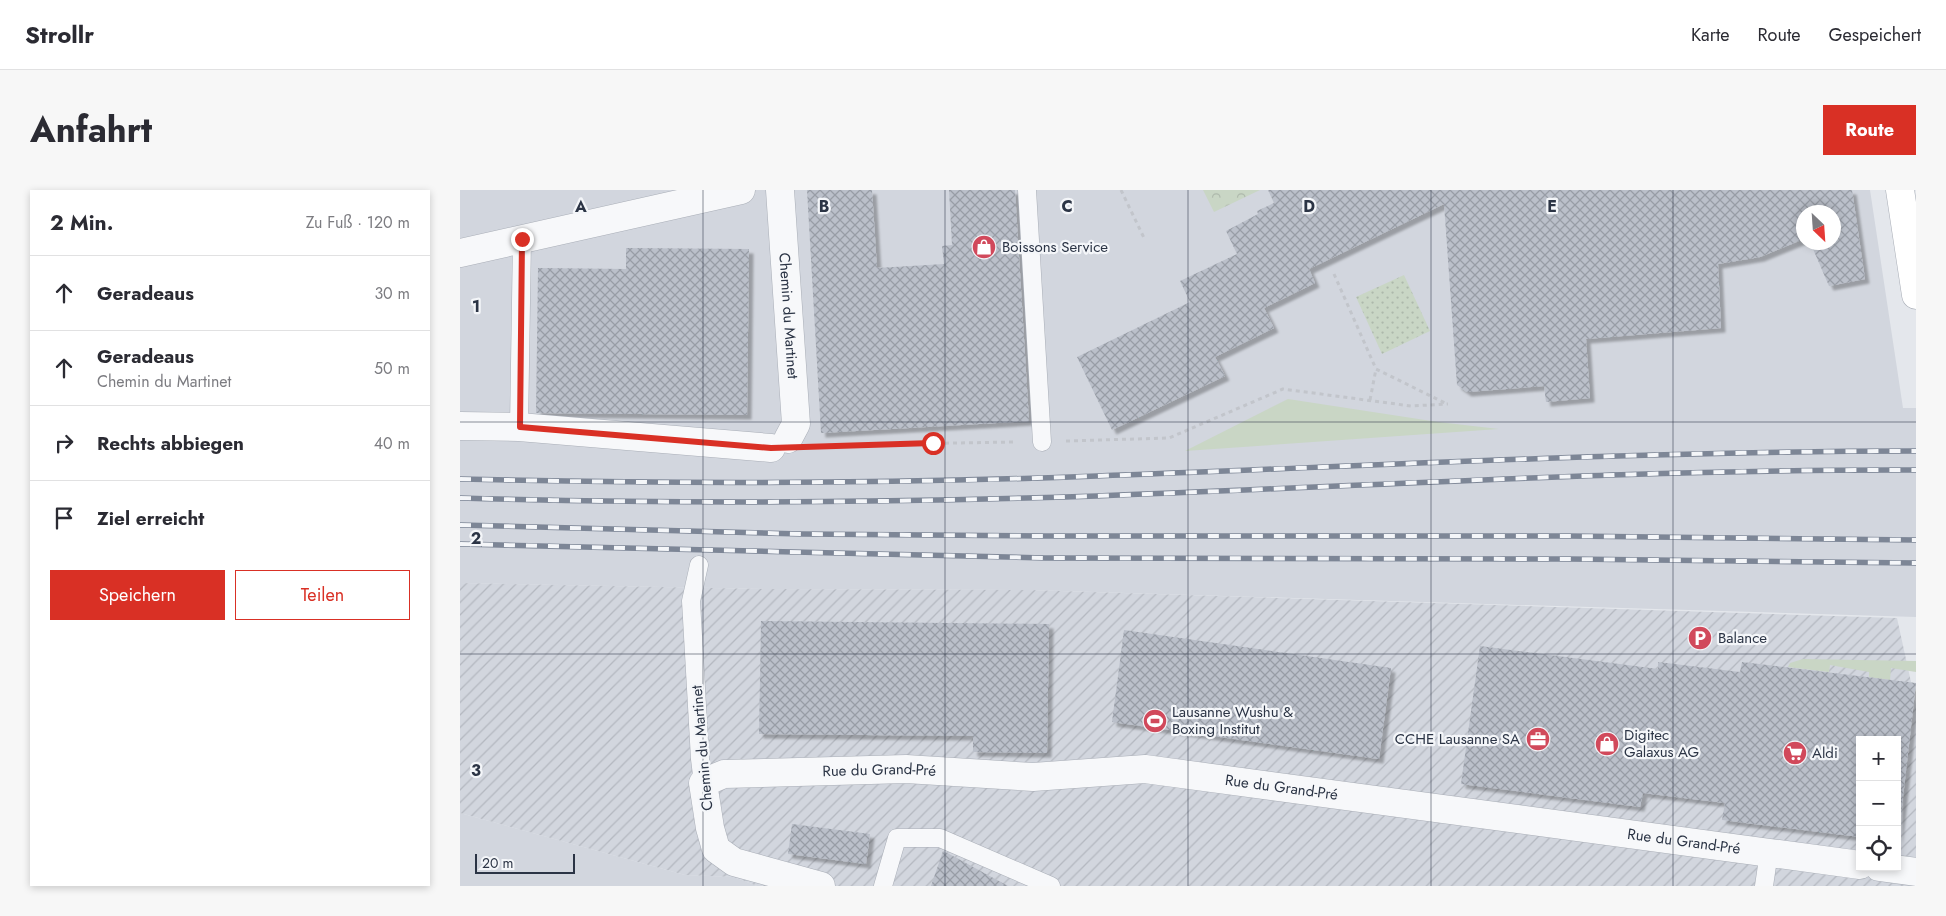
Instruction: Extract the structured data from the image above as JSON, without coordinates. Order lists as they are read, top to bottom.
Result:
{
  "streets": {
    "street": ["Chemin du Martinet", "Rue du Grand-Pré"]
  },
  "crossings": [
    ["Chemin du Martinet", "Rue du Grand-Pré"]
  ],
  "places": {
    "shop": ["Boissons Service", "Digitec Galaxus AG"],
    "parking": ["Balance"],
    "sports": ["Lausanne Wushu & Boxing Institut"],
    "office": ["CCHE Lausanne SA"],
    "supermarket": ["Aldi"]
  },
  "scale_bar": "20 m",
  "north": "bottom right",
  "page": {
    "header": "Strollr",
    "nav": ["Karte", "Route", "Gespeichert"],
    "title": "Anfahrt",
    "buttons": [
      "Route",
      ["Speichern", "Teilen"]
    ],
    "heading": ["2 Min.", "Zu Fuß · 120 m"],
    "list": [
      ["Geradeaus", "30 m"],
      ["Geradeaus", "Chemin du Martinet", "50 m"],
      ["Rechts abbiegen", "40 m"],
      "Ziel erreicht"
    ],
    "map_buttons": ["+", "−"],
    "scale": "20 m"
  },
  "grid": {
    "columns": [
      "A",
      "B",
      "C",
      "D",
      "E"
    ],
    "rows": ["1", "2", "3"]
  }
}
